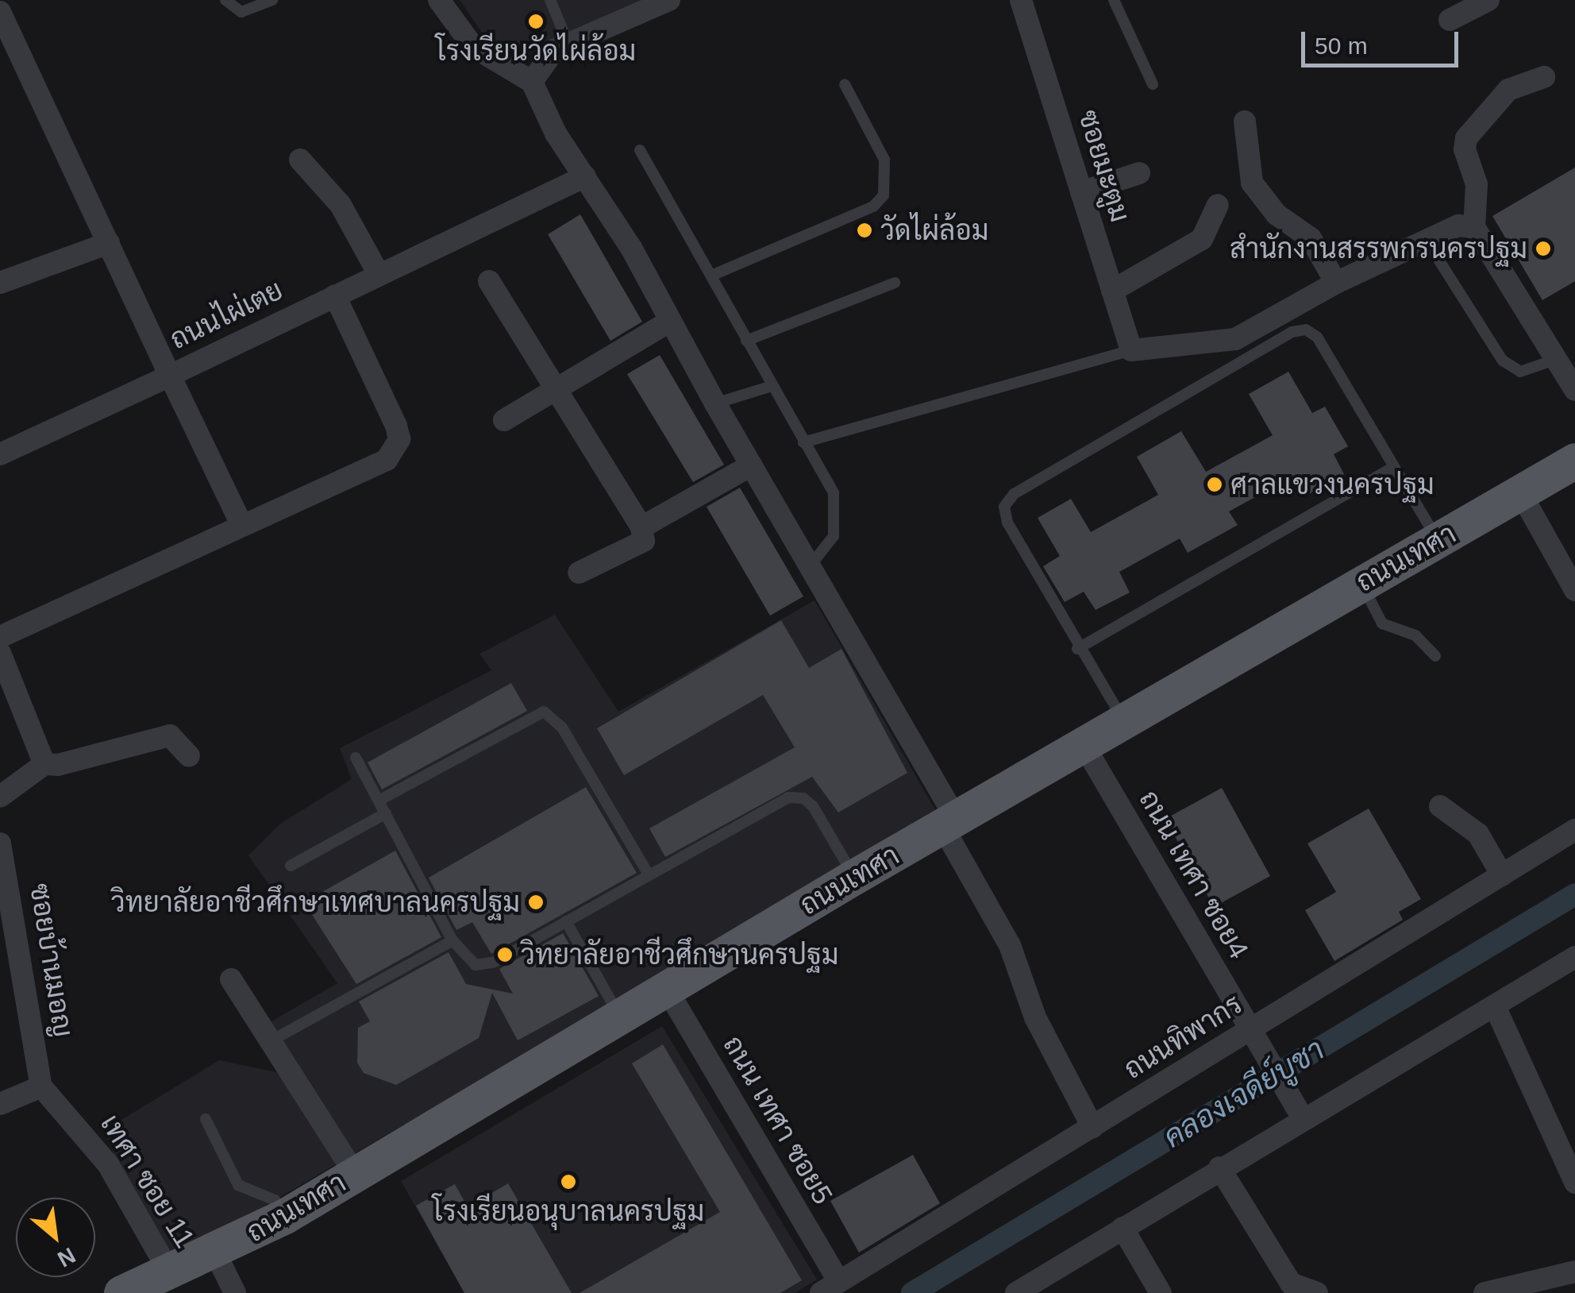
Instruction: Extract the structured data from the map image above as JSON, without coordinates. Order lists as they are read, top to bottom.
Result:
{
  "streets": {
    "main road": ["ถนนเทศา"],
    "street": [
      "ซอยมะตูม",
      "ถนนไผ่เตย",
      "ถนน เทศา ซอย4",
      "ซอยบ้านมอญ",
      "ถนนทิพากร",
      "ถนน เทศา ซอย5",
      "เทศา ซอย 11"
    ]
  },
  "crossings": [
    ["ถนนเทศา", "ถนน เทศา ซอย4"],
    ["ถนนเทศา", "ถนน เทศา ซอย5"],
    ["ถนนเทศา", "เทศา ซอย 11"],
    ["ถนน เทศา ซอย4", "ถนนทิพากร"],
    ["ซอยบ้านมอญ", "เทศา ซอย 11"],
    ["ถนนทิพากร", "ถนน เทศา ซอย5"]
  ],
  "water": ["คลองเจดีย์บูชา"],
  "places": [
    "โรงเรียนวัดไผ่ล้อม",
    "วัดไผ่ล้อม",
    "สำนักงานสรรพกรนครปฐม",
    "ศาลแขวงนครปฐม",
    "วิทยาลัยอาชีวศึกษาเทศบาลนครปฐม",
    "วิทยาลัยอาชีวศึกษานครปฐม",
    "โรงเรียนอนุบาลนครปฐม"
  ],
  "scale_bar": "50 m",
  "north": "bottom right"
}
